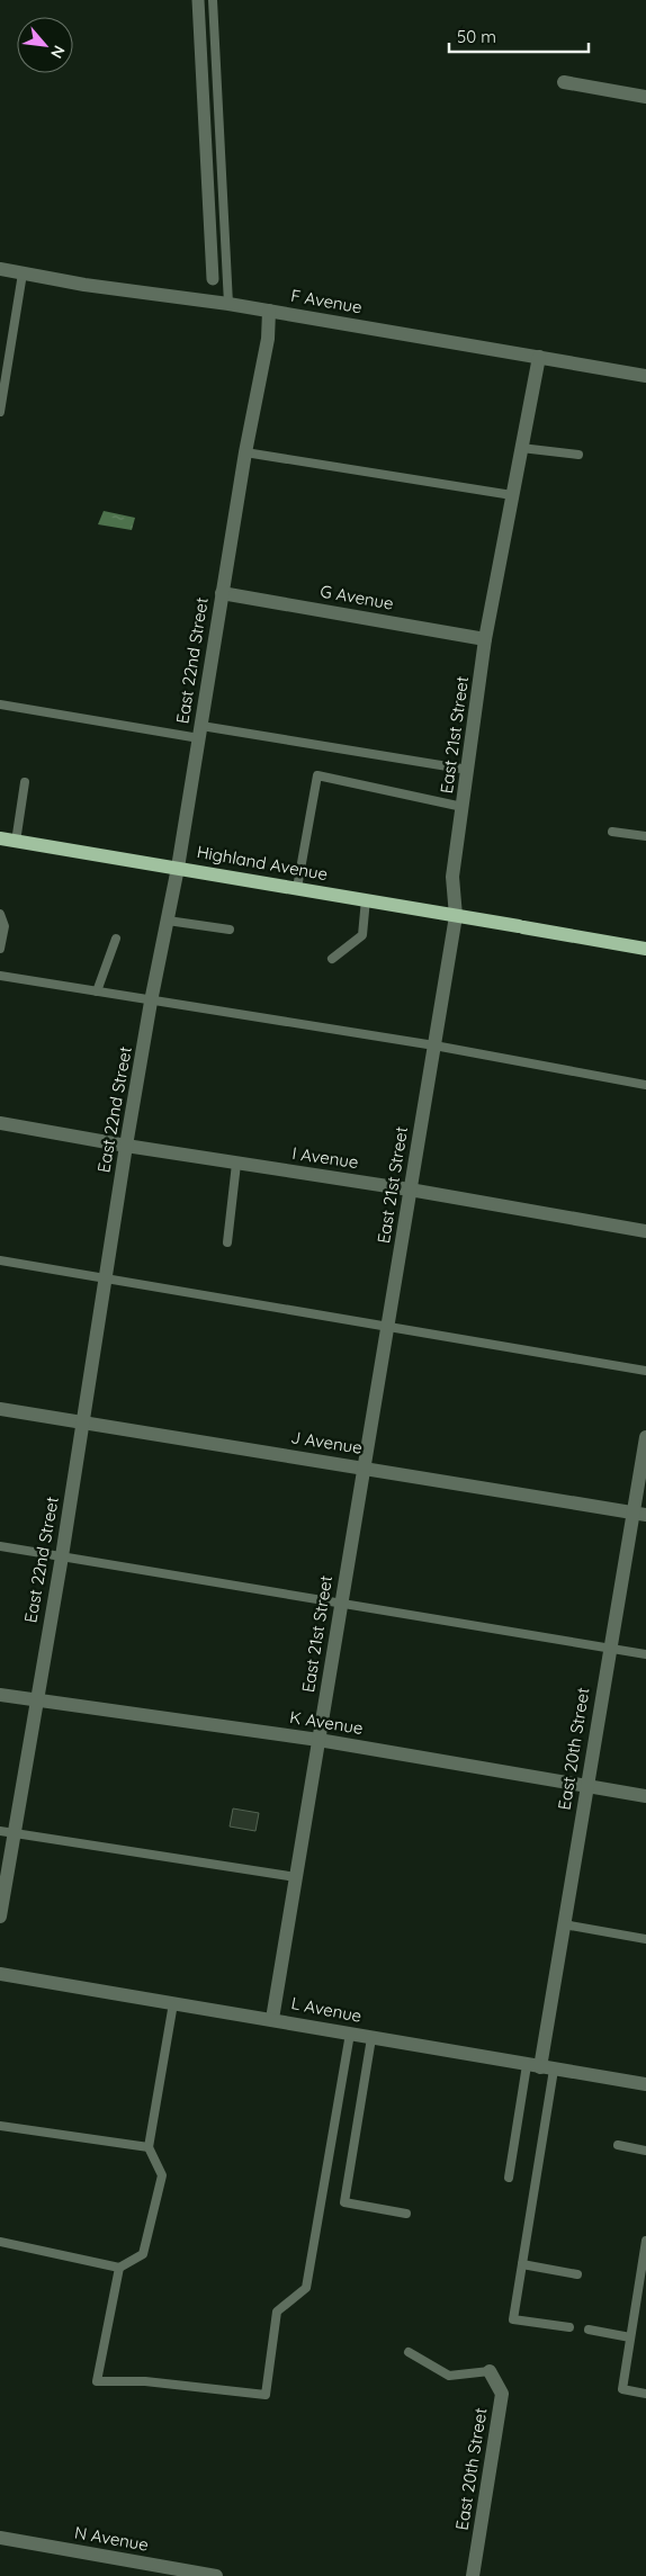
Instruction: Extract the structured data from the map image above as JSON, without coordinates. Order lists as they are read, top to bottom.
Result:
{
  "streets": {
    "main road": ["Highland Avenue"],
    "street": [
      "F Avenue",
      "G Avenue",
      "East 22nd Street",
      "East 21st Street",
      "I Avenue",
      "J Avenue",
      "K Avenue",
      "East 20th Street",
      "L Avenue",
      "N Avenue"
    ]
  },
  "crossings": [
    ["F Avenue", "East 22nd Street"],
    ["F Avenue", "East 21st Street"],
    ["G Avenue", "East 22nd Street"],
    ["G Avenue", "East 21st Street"],
    ["East 22nd Street", "Highland Avenue"],
    ["East 22nd Street", "I Avenue"],
    ["East 22nd Street", "J Avenue"],
    ["East 22nd Street", "K Avenue"],
    ["East 21st Street", "Highland Avenue"],
    ["East 21st Street", "I Avenue"],
    ["East 21st Street", "J Avenue"],
    ["East 21st Street", "K Avenue"],
    ["East 21st Street", "L Avenue"],
    ["J Avenue", "East 20th Street"],
    ["K Avenue", "East 20th Street"],
    ["East 20th Street", "L Avenue"]
  ],
  "scale_bar": "50 m",
  "north": "bottom right"
}
